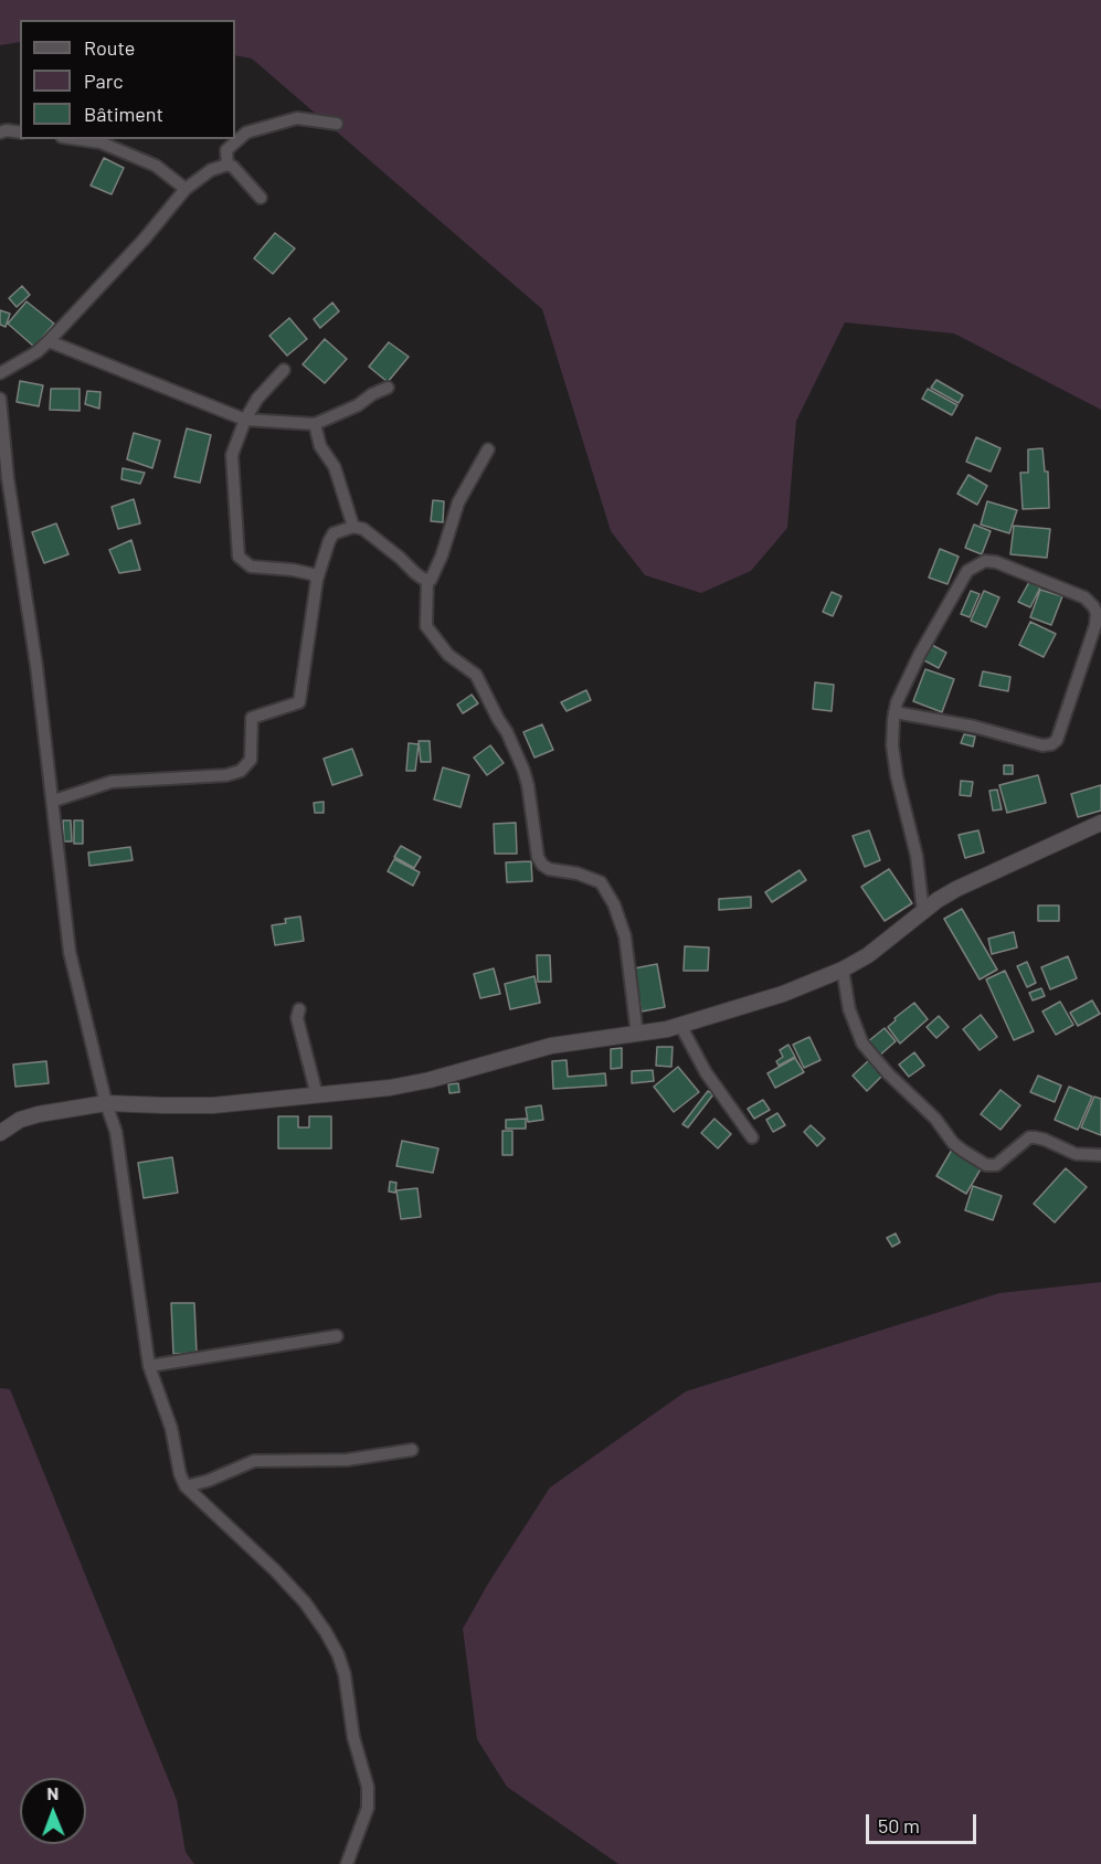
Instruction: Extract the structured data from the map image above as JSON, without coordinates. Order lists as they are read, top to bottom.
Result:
{
  "legend": ["Route", "Parc", "Bâtiment"],
  "scale_bar": "50 m",
  "north": "top"
}
